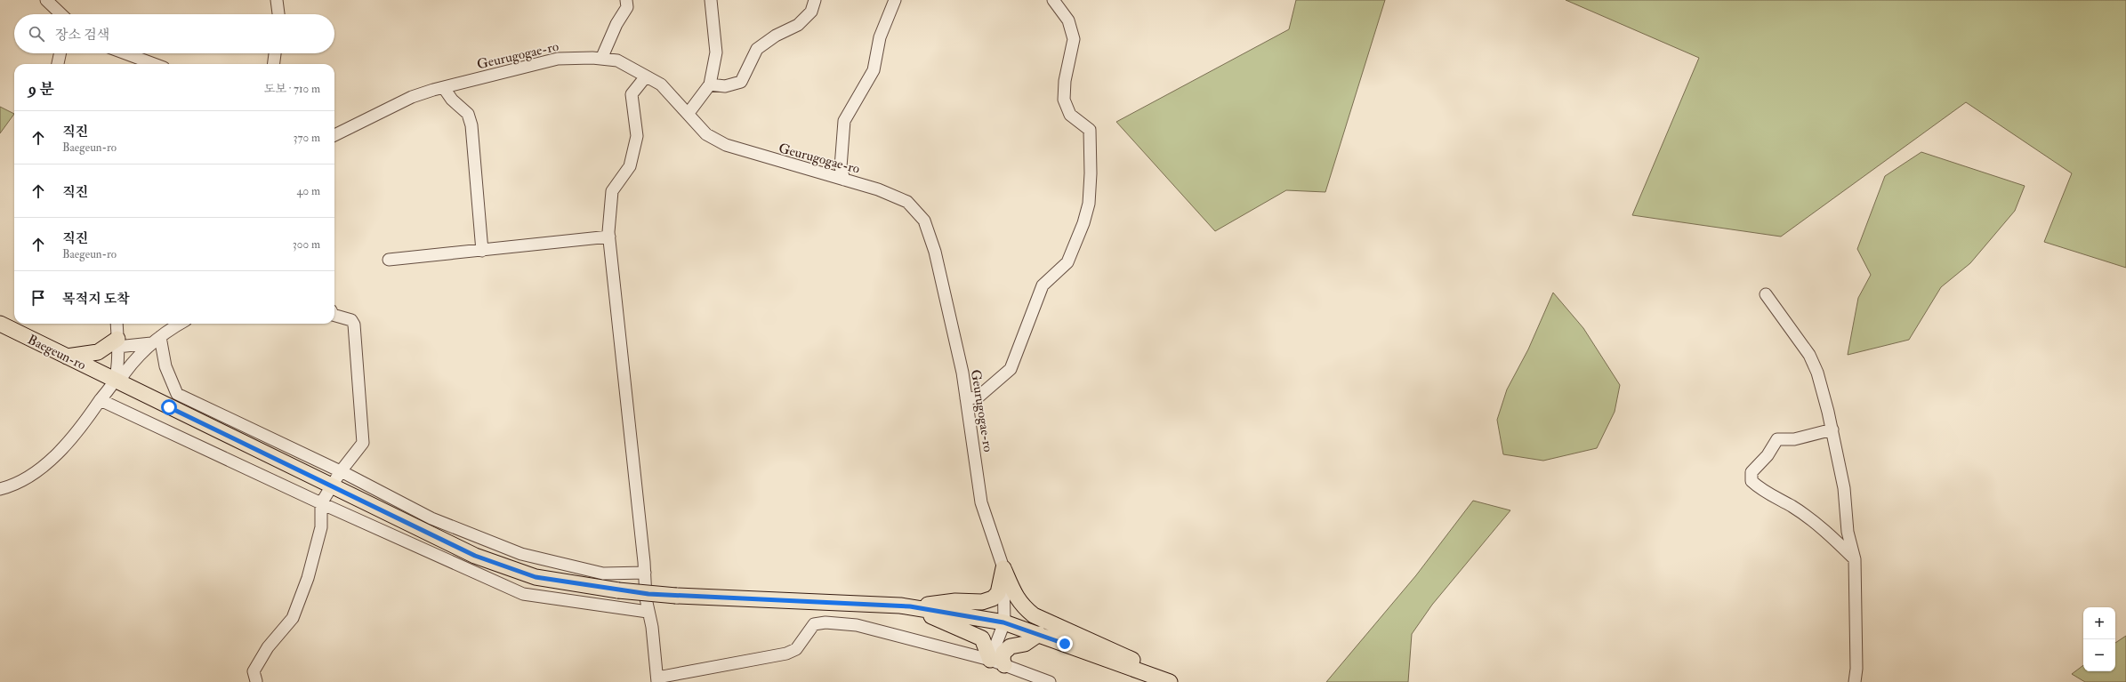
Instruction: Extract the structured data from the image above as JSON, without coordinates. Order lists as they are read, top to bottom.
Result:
{
  "streets": {
    "main road": ["Baegeun-ro"],
    "street": ["Geurugogae-ro"]
  },
  "page": {
    "search": "장소 검색",
    "heading": ["9 분", "도보 · 710 m"],
    "list": [
      ["직진", "Baegeun-ro", "370 m"],
      ["직진", "40 m"],
      ["직진", "Baegeun-ro", "300 m"],
      "목적지 도착"
    ],
    "map_buttons": ["+", "−"]
  }
}
